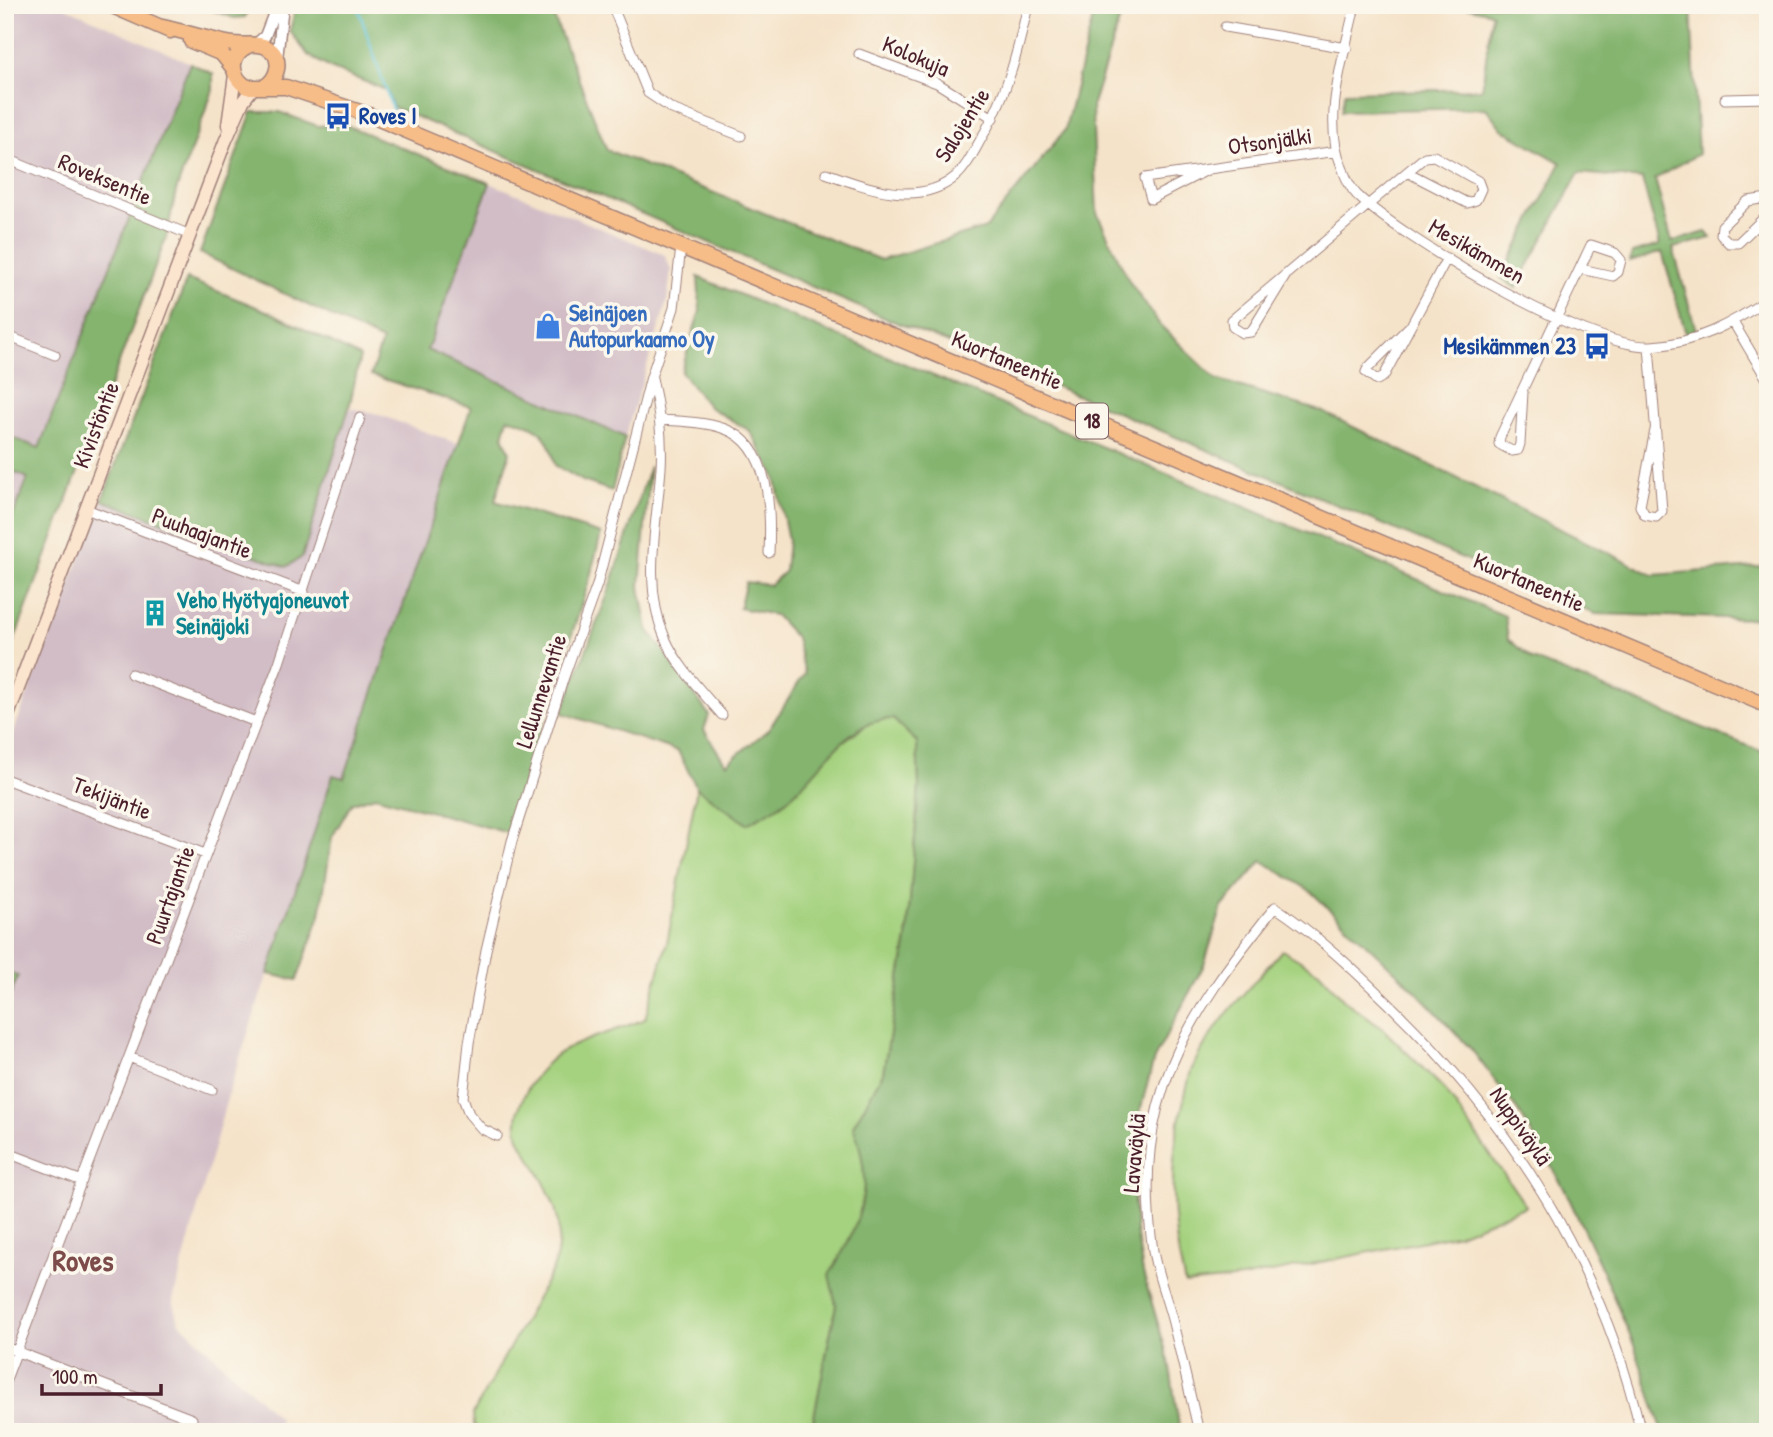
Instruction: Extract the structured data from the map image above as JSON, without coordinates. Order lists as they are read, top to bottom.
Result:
{
  "streets": {
    "highway": ["Kuortaneentie", "18"],
    "main road": ["Kivistöntie"],
    "street": [
      "Kolokuja",
      "Salojentie",
      "Otsonjälki",
      "Roveksentie",
      "Mesikämmen",
      "Puuhaajantie",
      "Lellunnevantie",
      "Tekijäntie",
      "Puurtajantie",
      "Nuppiväylä",
      "Lavaväylä"
    ]
  },
  "crossings": [
    ["Kolokuja", "Salojentie"],
    ["Otsonjälki", "Mesikämmen"],
    ["Roveksentie", "Kivistöntie"],
    ["Kuortaneentie", "18"],
    ["Kuortaneentie", "Kivistöntie"],
    ["Kuortaneentie", "Lellunnevantie"],
    ["18", "Kivistöntie"],
    ["Kivistöntie", "Puuhaajantie"],
    ["Puuhaajantie", "Puurtajantie"],
    ["Tekijäntie", "Puurtajantie"],
    ["Nuppiväylä", "Lavaväylä"]
  ],
  "districts": ["Roves"],
  "places": {
    "bus stop": ["Roves I", "Mesikämmen 23"],
    "shop": ["Seinäjoen Autopurkaamo Oy"],
    "building": ["Veho Hyötyajoneuvot Seinäjoki"]
  },
  "scale_bar": "100 m"
}
